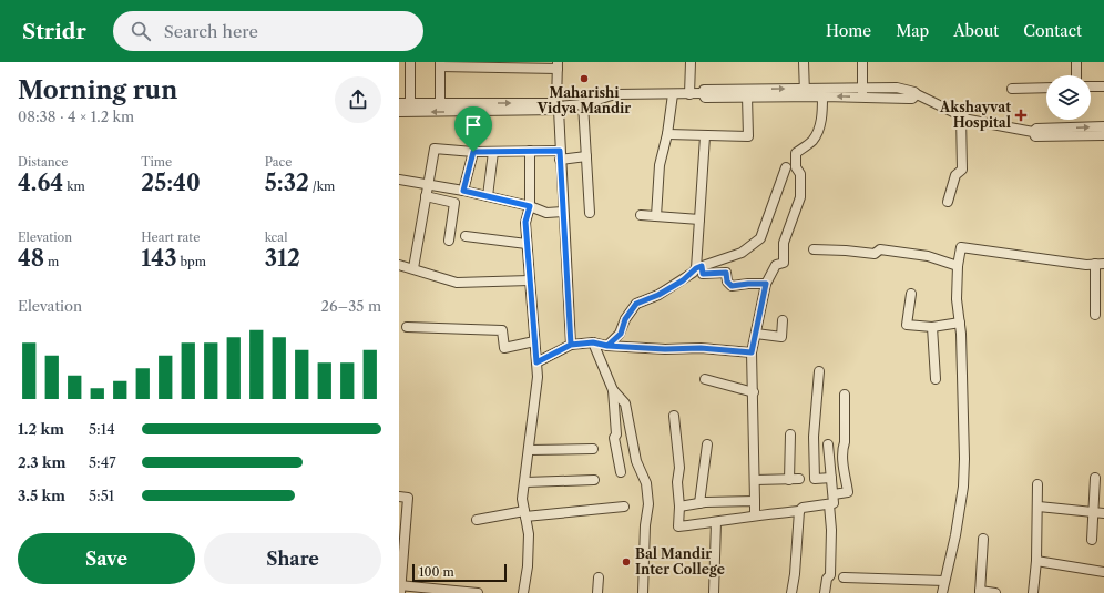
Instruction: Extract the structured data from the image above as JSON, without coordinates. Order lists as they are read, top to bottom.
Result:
{
  "places": {
    "other": ["Maharishi Vidya Mandir", "Bal Mandir Inter College"],
    "health": ["Akshayvat Hospital"]
  },
  "scale_bar": "100 m",
  "page": {
    "header": "Stridr",
    "search": "Search here",
    "nav": [
      "Home",
      "Map",
      "About",
      "Contact"
    ],
    "heading": ["Morning run", "08:38 · 4 × 1.2 km"],
    "stats": [
      ["Distance", "4.64 km"],
      ["Time", "25:40"],
      ["Pace", "5:32 /km"],
      ["Elevation", "48 m"],
      ["Heart rate", "143 bpm"],
      ["kcal", "312"]
    ],
    "chart": ["Elevation", "26–35 m"],
    "list": [
      {
        "name": "1.2 km",
        "note": "5:14"
      },
      {
        "name": "2.3 km",
        "note": "5:47"
      },
      {
        "name": "3.5 km",
        "note": "5:51"
      }
    ],
    "buttons": ["Save", "Share"],
    "scale": "100 m"
  }
}
